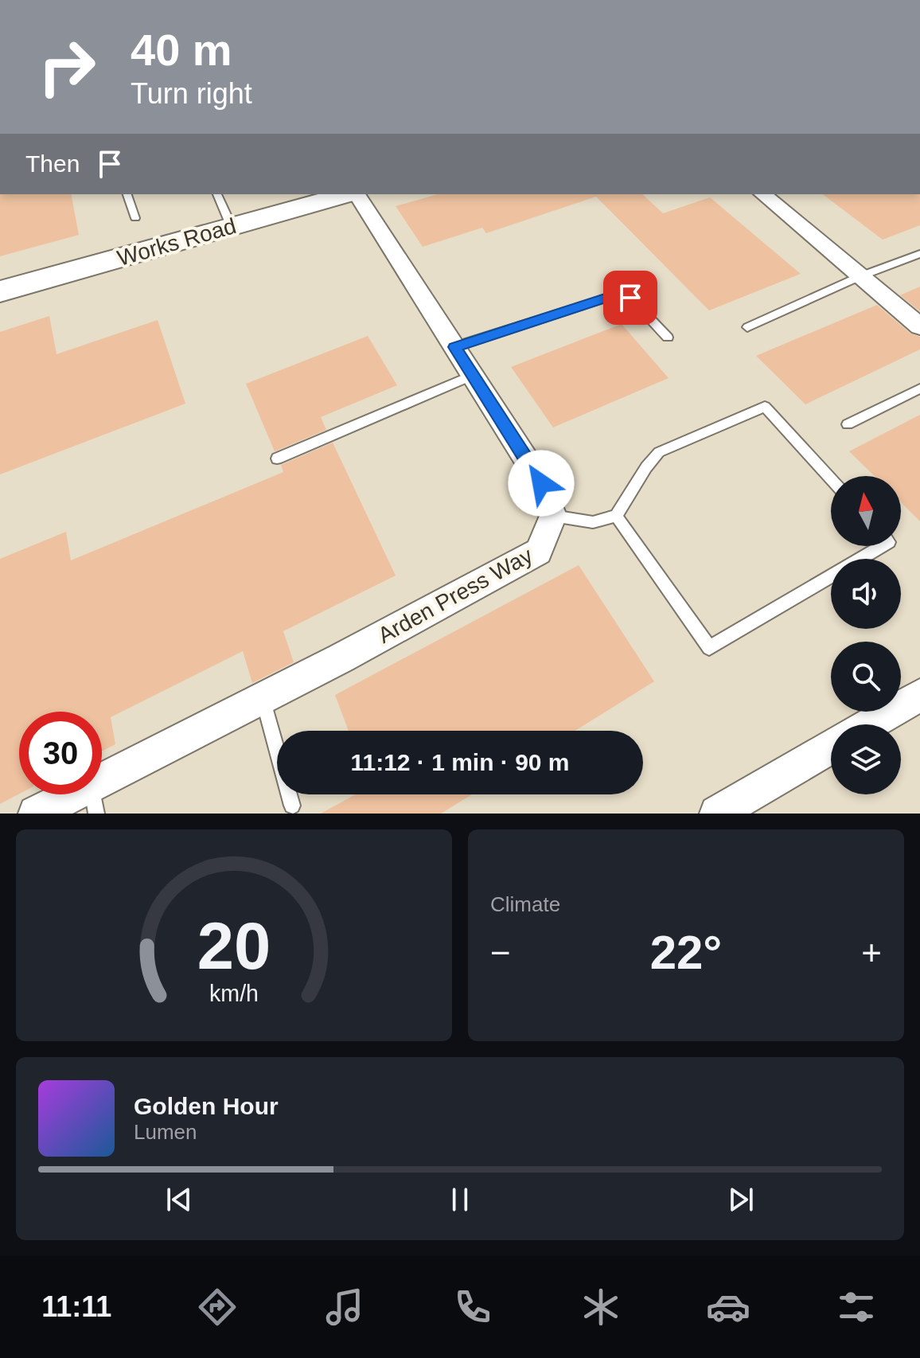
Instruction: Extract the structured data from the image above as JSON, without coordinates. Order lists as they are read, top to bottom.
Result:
{
  "streets": {
    "street": ["Works Road", "Arden Press Way"]
  },
  "north": "top",
  "page": {
    "turn": ["40 m", "Turn right"],
    "then": "Then",
    "limit": "30",
    "trip": "11:12 · 1 min · 90 m",
    "tile": "Climate",
    "heat": ["−", "22°", "+"],
    "song": ["Golden Hour", "Lumen"],
    "tabs": "11:11",
    "gauge": ["20", "km/h"]
  }
}
